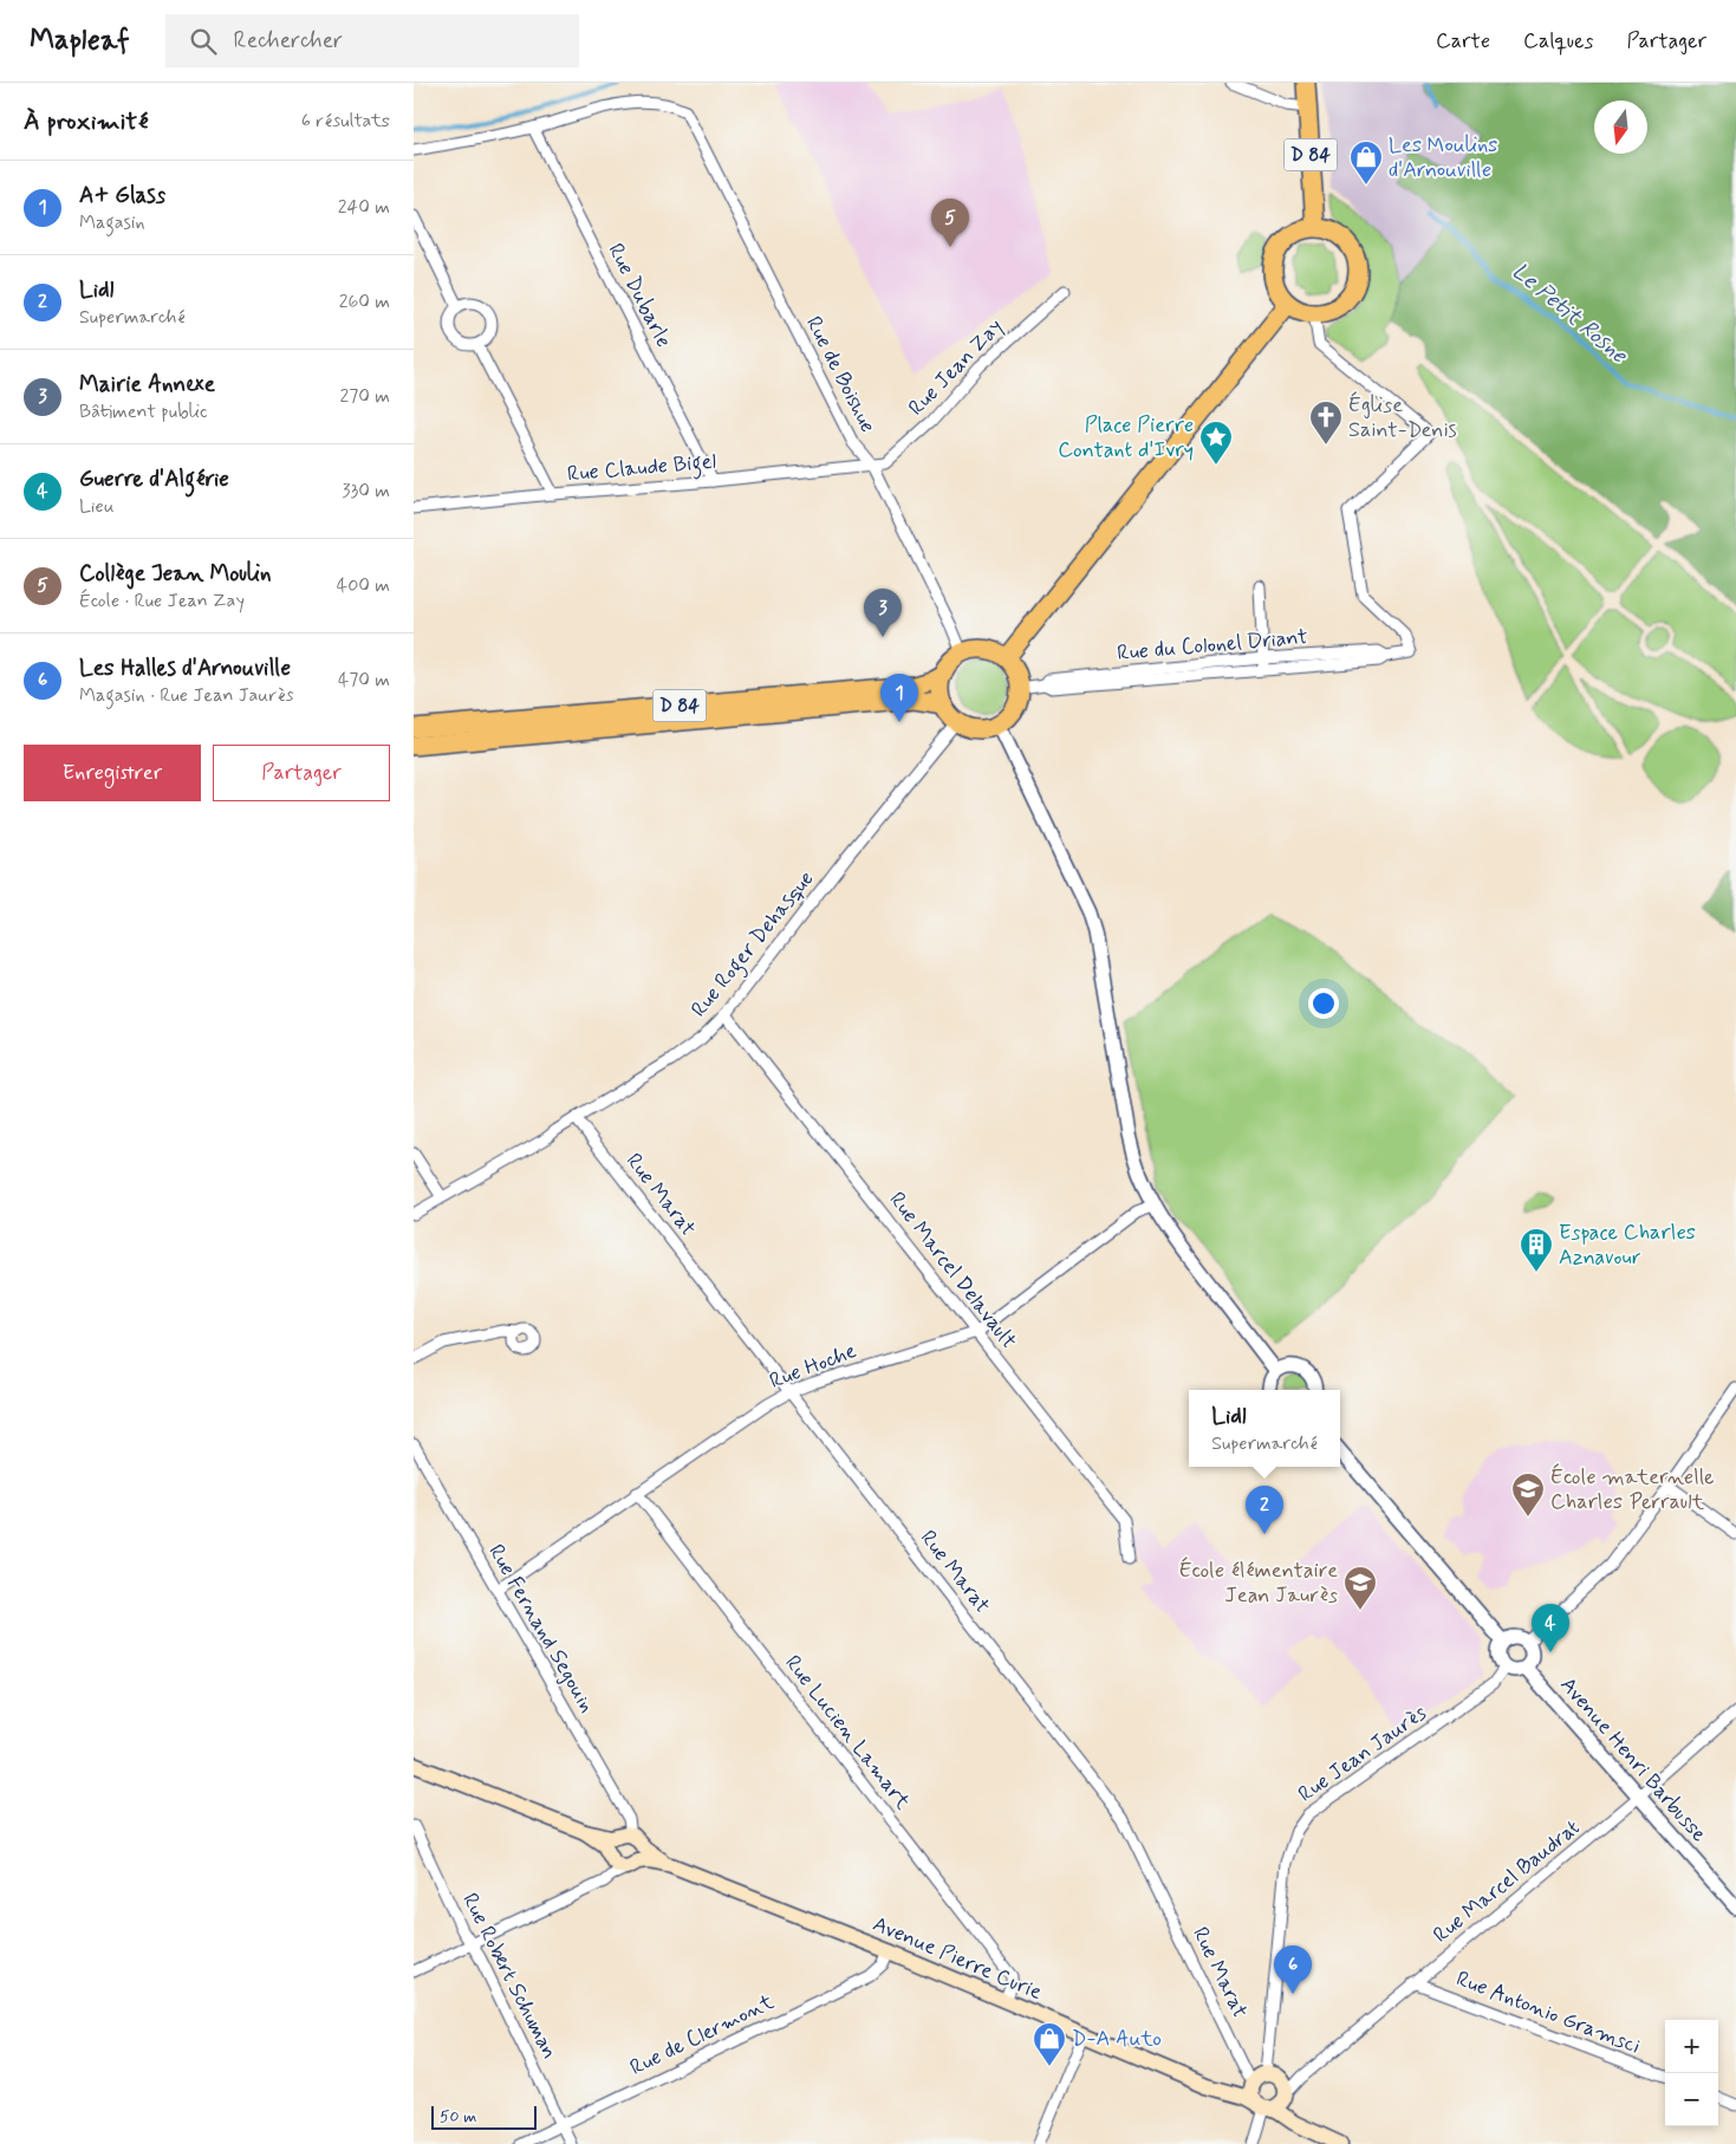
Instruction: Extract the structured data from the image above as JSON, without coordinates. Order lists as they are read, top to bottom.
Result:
{
  "streets": {
    "main road": ["D 84", "Avenue Pierre Curie"],
    "street": [
      "Rue Dubarle",
      "Rue Jean Zay",
      "Rue de Boishue",
      "Rue Claude Bigel",
      "Rue du Colonel Driant",
      "Rue Roger Dehasque",
      "Rue Marat",
      "Rue Marcel Delavault",
      "Rue Hoche",
      "Rue Fernand Segouin",
      "Rue Lucien Lamart",
      "Rue Jean Jaurès",
      "Avenue Henri Barbusse",
      "Rue Marcel Baudrat",
      "Rue Robert Schuman",
      "Rue Antonio Gramsci",
      "Rue de Clermont"
    ]
  },
  "crossings": [
    ["D 84", "Rue de Boishue"],
    ["D 84", "Rue du Colonel Driant"],
    ["D 84", "Rue Roger Dehasque"],
    ["Rue Dubarle", "Rue de Boishue"],
    ["Rue Dubarle", "Rue Claude Bigel"],
    ["Rue Jean Zay", "Rue de Boishue"],
    ["Rue Jean Zay", "Rue Claude Bigel"],
    ["Rue de Boishue", "Rue Claude Bigel"],
    ["Rue de Boishue", "Rue du Colonel Driant"],
    ["Rue de Boishue", "Rue Roger Dehasque"],
    ["Rue du Colonel Driant", "Rue Roger Dehasque"],
    ["Rue Roger Dehasque", "Rue Marat"],
    ["Rue Roger Dehasque", "Rue Marcel Delavault"],
    ["Rue Marat", "Rue Hoche"],
    ["Rue Marat", "Rue Jean Jaurès"],
    ["Rue Marat", "Avenue Pierre Curie"],
    ["Rue Marcel Delavault", "Rue Hoche"],
    ["Rue Hoche", "Rue Fernand Segouin"],
    ["Rue Hoche", "Rue Lucien Lamart"],
    ["Rue Fernand Segouin", "Avenue Pierre Curie"],
    ["Rue Lucien Lamart", "Avenue Pierre Curie"],
    ["Rue Jean Jaurès", "Avenue Henri Barbusse"],
    ["Rue Jean Jaurès", "Avenue Pierre Curie"],
    ["Avenue Henri Barbusse", "Rue Marcel Baudrat"],
    ["Rue Marcel Baudrat", "Rue Antonio Gramsci"],
    ["Avenue Pierre Curie", "Rue de Clermont"],
    ["Rue Robert Schuman", "Rue de Clermont"]
  ],
  "water": ["Le Petit Rosne"],
  "places": {
    "shop": ["Les Moulins d'Arnouville", "D-A Auto"],
    "church": ["Église Saint-Denis"],
    "place": ["Place Pierre Contant d'Ivry"],
    "building": ["Espace Charles Aznavour"],
    "school or university": ["École maternelle Charles Perrault", "École élémentaire Jean Jaurès"]
  },
  "scale_bar": "50 m",
  "north": "bottom",
  "page": {
    "header": "Mapleaf",
    "search": "Rechercher",
    "nav": ["Carte", "Calques", "Partager"],
    "heading": ["À proximité", "6 résultats"],
    "list": [
      {
        "mark": "1",
        "name": "A+ Glass",
        "note": "Magasin",
        "value": "240 m"
      },
      {
        "mark": "2",
        "name": "Lidl",
        "note": "Supermarché",
        "value": "260 m"
      },
      {
        "mark": "3",
        "name": "Mairie Annexe",
        "note": "Bâtiment public",
        "value": "270 m"
      },
      {
        "mark": "4",
        "name": "Guerre d'Algérie",
        "note": "Lieu",
        "value": "330 m"
      },
      {
        "mark": "5",
        "name": "Collège Jean Moulin",
        "note": "École · Rue Jean Zay",
        "value": "400 m"
      },
      {
        "mark": "6",
        "name": "Les Halles d'Arnouville",
        "note": "Magasin · Rue Jean Jaurès",
        "value": "470 m"
      }
    ],
    "pins": [
      "5",
      "3",
      "1",
      "2",
      "4",
      "6"
    ],
    "buttons": ["Enregistrer", "Partager"],
    "popup": ["Lidl", "Supermarché"],
    "map_buttons": ["+", "−"],
    "scale": "50 m"
  }
}
